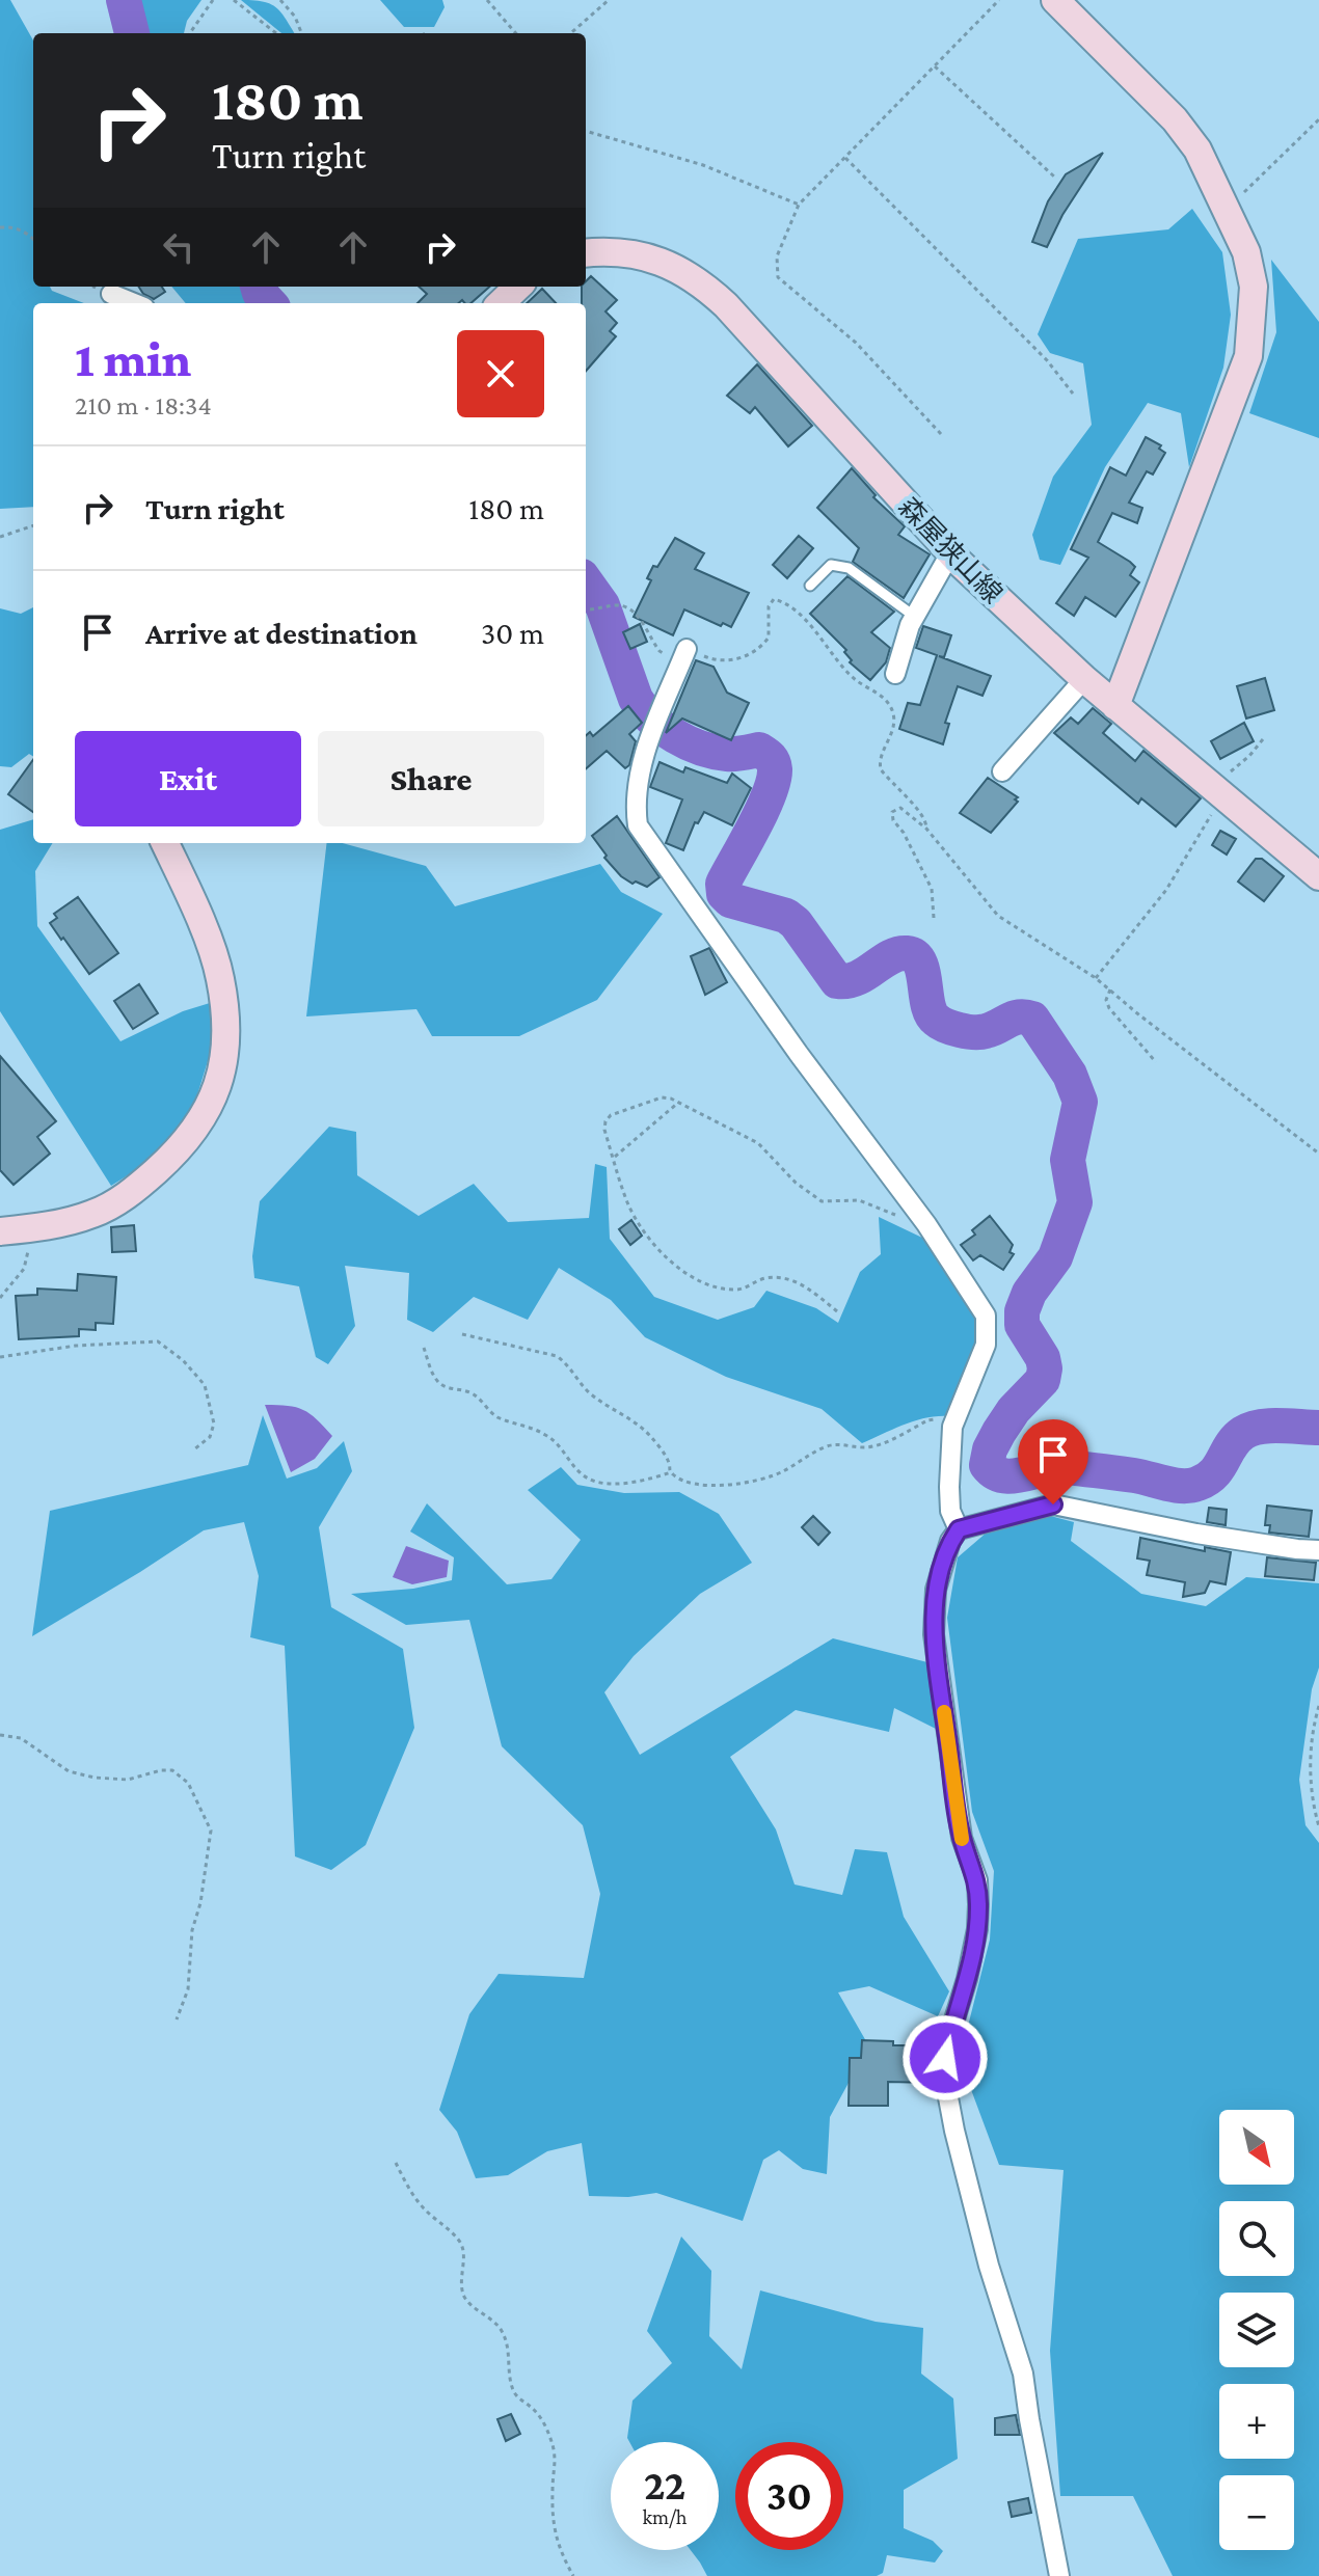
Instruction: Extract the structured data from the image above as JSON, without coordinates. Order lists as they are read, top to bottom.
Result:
{
  "streets": {
    "main road": ["森屋狭山線"]
  },
  "north": "bottom right",
  "page": {
    "turn": ["180 m", "Turn right"],
    "heading": ["1 min", "210 m · 18:34"],
    "list": [
      {
        "name": "Turn right",
        "value": "180 m"
      },
      {
        "name": "Arrive at destination",
        "value": "30 m"
      }
    ],
    "buttons": ["Exit", "Share"],
    "map_buttons": ["+", "−"],
    "speed": "22 km/h",
    "limit": "30"
  }
}
